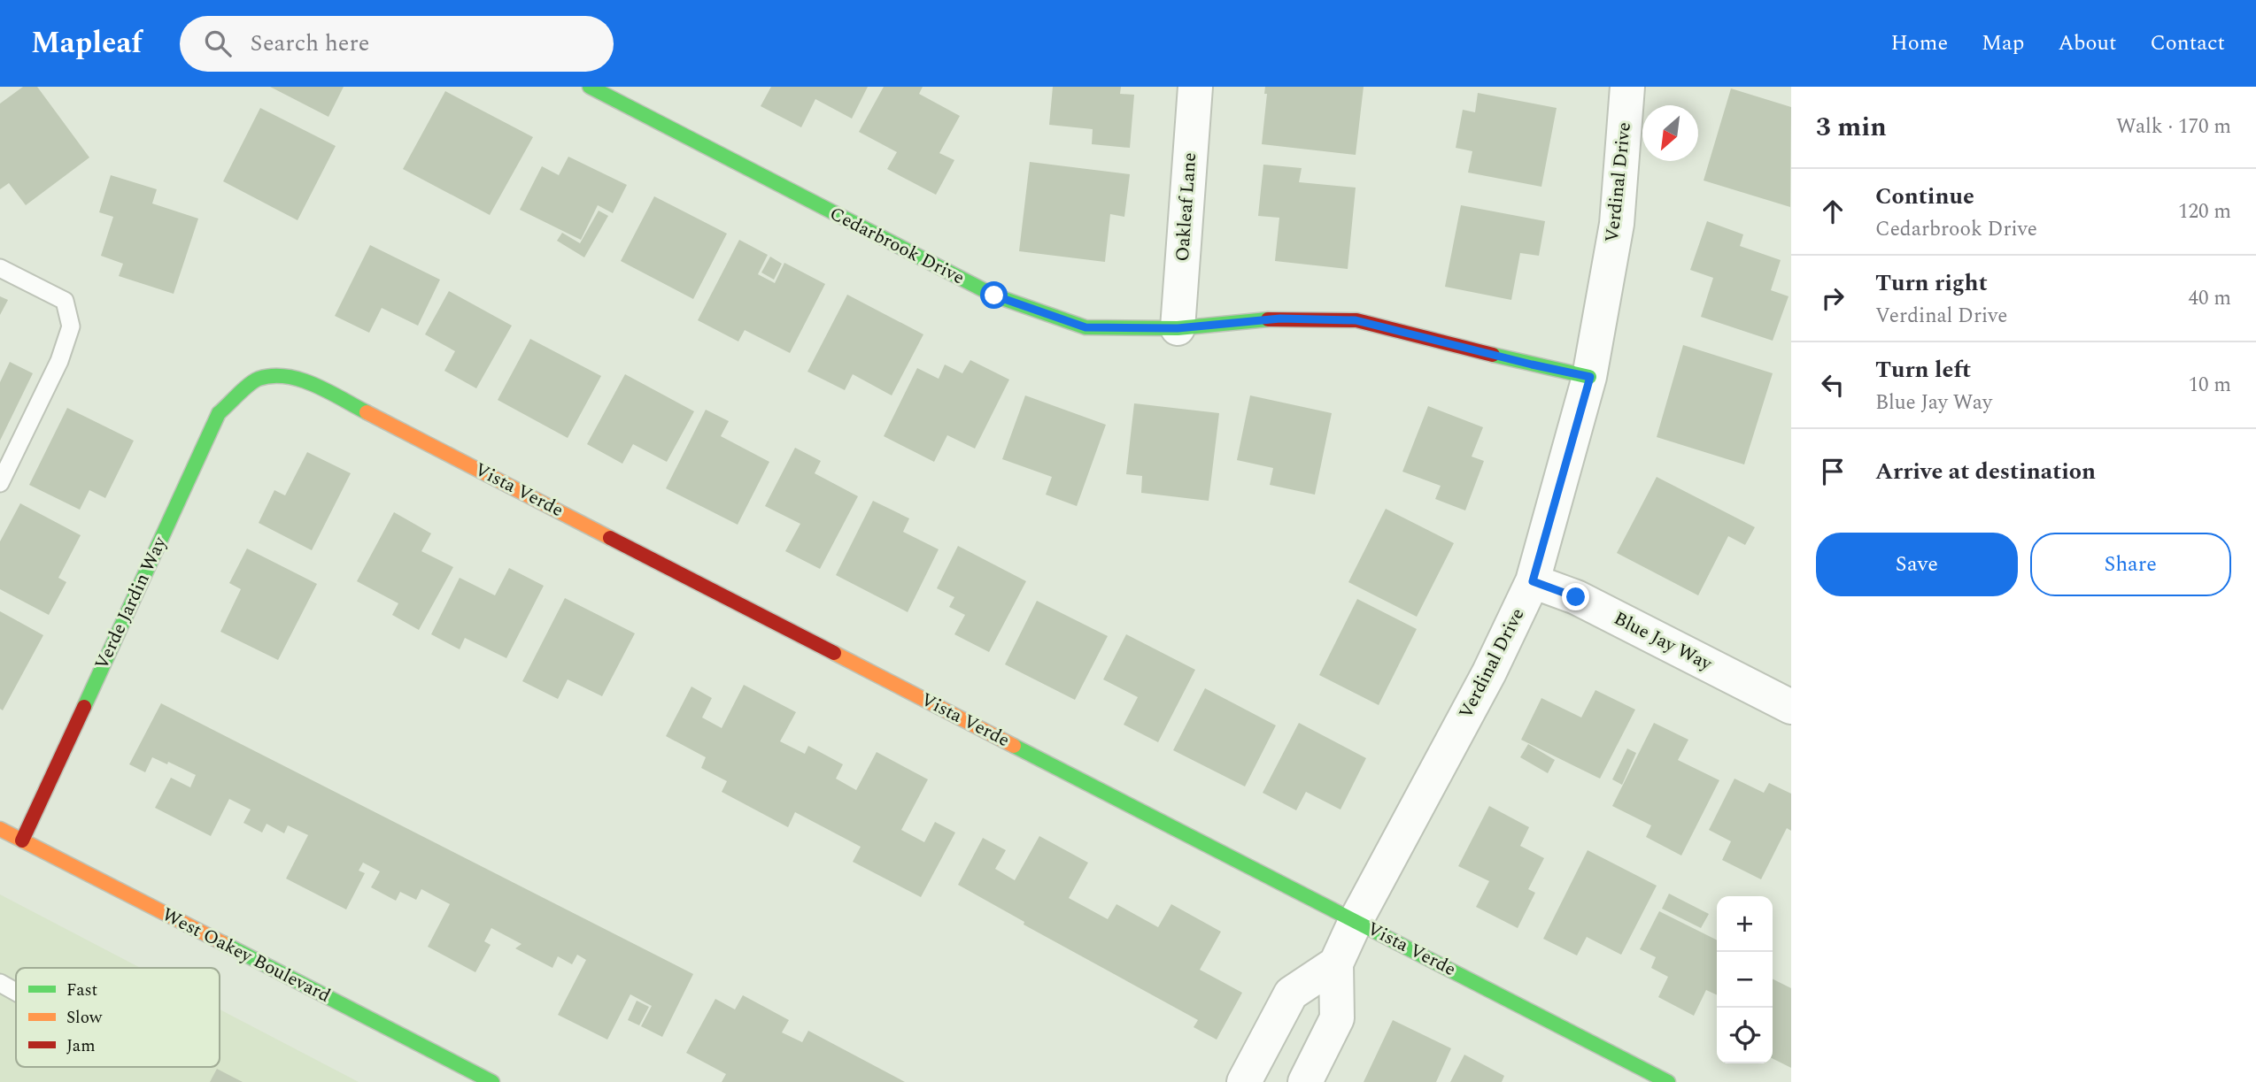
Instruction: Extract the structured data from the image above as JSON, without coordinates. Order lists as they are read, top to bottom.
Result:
{
  "streets": {
    "street": [
      "Verdinal Drive",
      "Oakleaf Lane",
      "Cedarbrook Drive",
      "Vista Verde",
      "Verde Jardin Way",
      "Blue Jay Way",
      "West Oakey Boulevard"
    ]
  },
  "crossings": [
    ["Verdinal Drive", "Cedarbrook Drive"],
    ["Verdinal Drive", "Vista Verde"],
    ["Verdinal Drive", "Blue Jay Way"],
    ["Oakleaf Lane", "Cedarbrook Drive"],
    ["Vista Verde", "Verde Jardin Way"],
    ["Verde Jardin Way", "West Oakey Boulevard"]
  ],
  "legend": ["Fast", "Slow", "Jam"],
  "north": "bottom left",
  "page": {
    "header": "Mapleaf",
    "search": "Search here",
    "nav": [
      "Home",
      "Map",
      "About",
      "Contact"
    ],
    "heading": ["3 min", "Walk · 170 m"],
    "list": [
      ["Continue", "Cedarbrook Drive", "120 m"],
      ["Turn right", "Verdinal Drive", "40 m"],
      ["Turn left", "Blue Jay Way", "10 m"],
      "Arrive at destination"
    ],
    "buttons": ["Save", "Share"],
    "map_buttons": ["+", "−"]
  }
}
